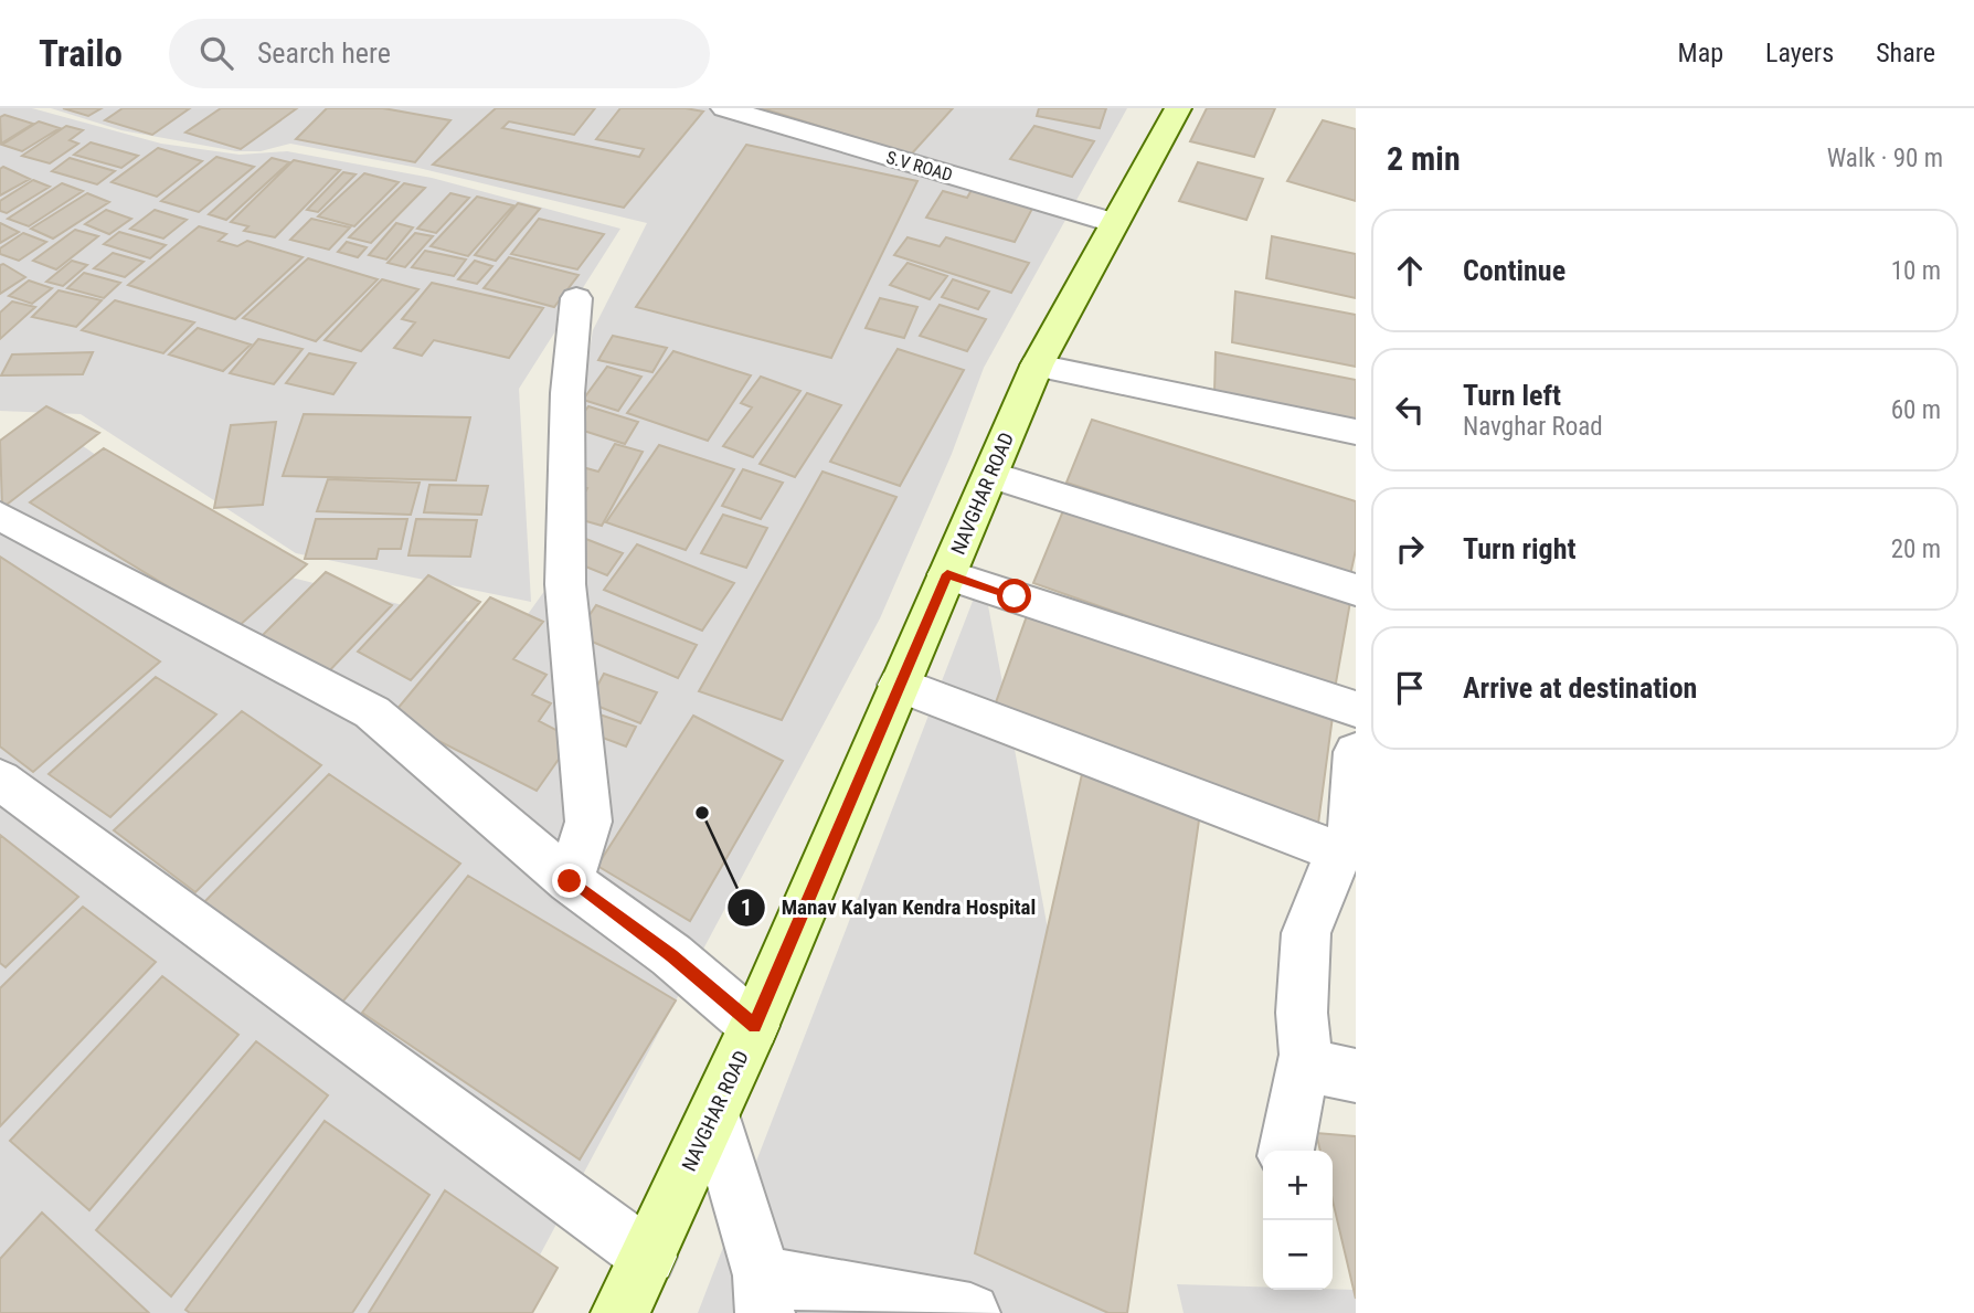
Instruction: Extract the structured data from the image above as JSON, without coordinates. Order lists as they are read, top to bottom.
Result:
{
  "streets": {
    "main road": ["NAVGHAR ROAD"],
    "street": ["S.V ROAD"]
  },
  "crossings": [
    ["S.V ROAD", "NAVGHAR ROAD"]
  ],
  "places": ["Manav Kalyan Kendra Hospital"],
  "page": {
    "header": "Trailo",
    "search": "Search here",
    "nav": ["Map", "Layers", "Share"],
    "heading": ["2 min", "Walk · 90 m"],
    "list": [
      ["Continue", "10 m"],
      ["Turn left", "Navghar Road", "60 m"],
      ["Turn right", "20 m"],
      "Arrive at destination"
    ],
    "map_buttons": ["+", "−"]
  }
}
